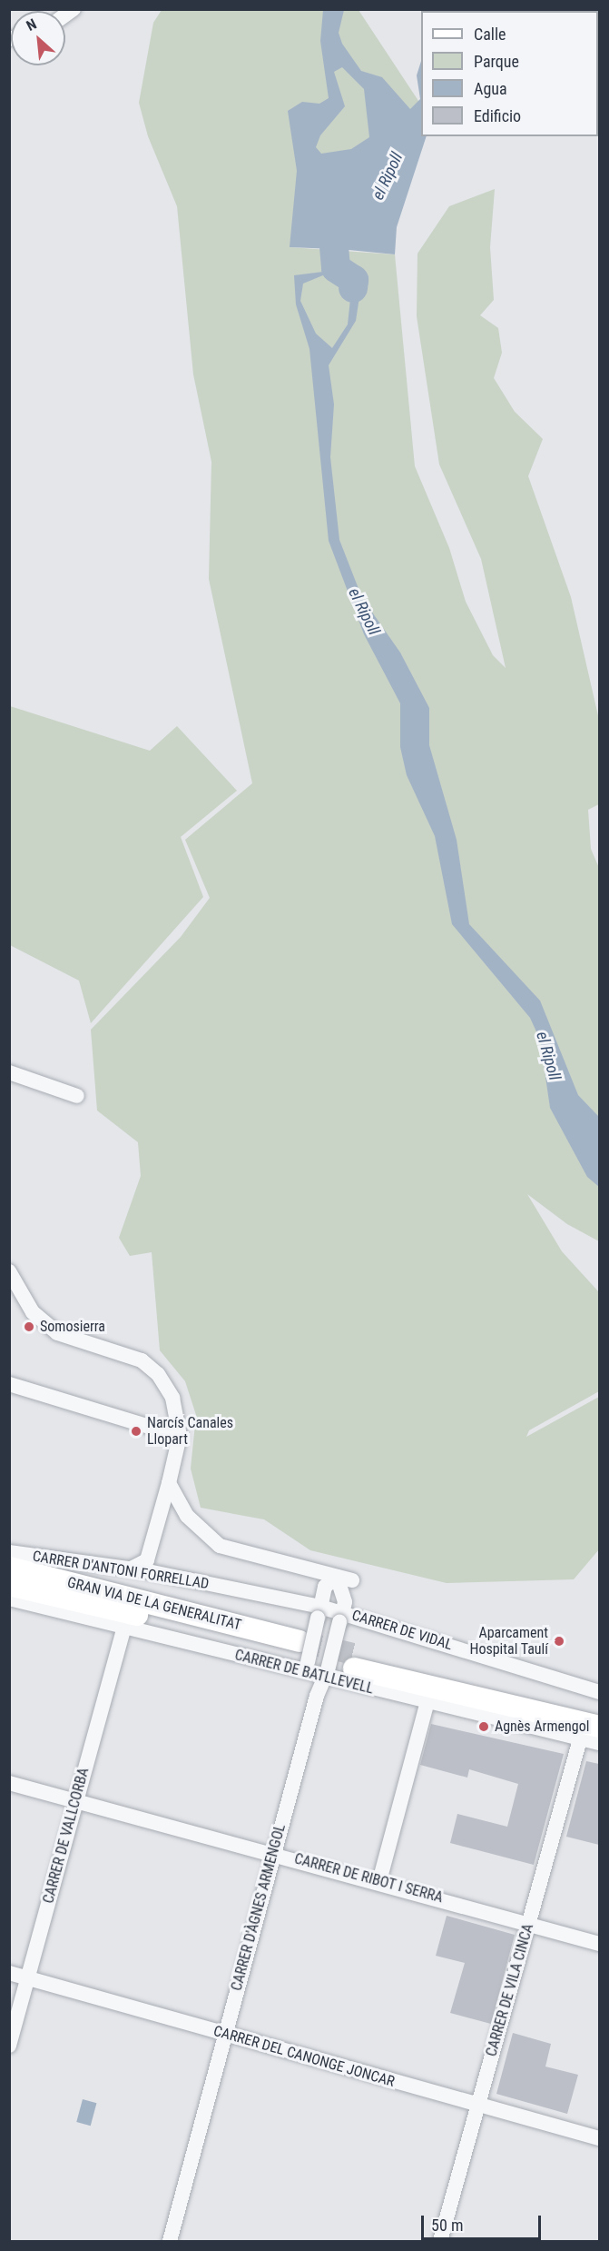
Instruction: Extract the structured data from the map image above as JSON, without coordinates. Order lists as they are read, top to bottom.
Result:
{
  "streets": {
    "street": [
      "CARRER D'ANTONI FORRELLAD",
      "GRAN VIA DE LA GENERALITAT",
      "CARRER DE VIDAL",
      "CARRER DE BATLLEVELL",
      "CARRER DE VALLCORBA",
      "CARRER DE RIBOT I SERRA",
      "CARRER D'ÀGNES ARMENGOL",
      "CARRER DE VILA CINCA",
      "CARRER DEL CANONGE JONCAR"
    ]
  },
  "crossings": [
    ["CARRER D'ANTONI FORRELLAD", "CARRER DE VIDAL"],
    ["GRAN VIA DE LA GENERALITAT", "CARRER DE BATLLEVELL"],
    ["CARRER DE VIDAL", "CARRER D'ÀGNES ARMENGOL"],
    ["CARRER DE BATLLEVELL", "CARRER DE VALLCORBA"],
    ["CARRER DE BATLLEVELL", "CARRER D'ÀGNES ARMENGOL"],
    ["CARRER DE BATLLEVELL", "CARRER DE VILA CINCA"],
    ["CARRER DE VALLCORBA", "CARRER DE RIBOT I SERRA"],
    ["CARRER DE VALLCORBA", "CARRER DEL CANONGE JONCAR"],
    ["CARRER DE RIBOT I SERRA", "CARRER D'ÀGNES ARMENGOL"],
    ["CARRER DE RIBOT I SERRA", "CARRER DE VILA CINCA"],
    ["CARRER D'ÀGNES ARMENGOL", "CARRER DEL CANONGE JONCAR"],
    ["CARRER DE VILA CINCA", "CARRER DEL CANONGE JONCAR"]
  ],
  "water": ["el Ripoll"],
  "places": [
    "Somosierra",
    "Narcís Canales Llopart",
    "Aparcament Hospital Taulí",
    "Agnès Armengol"
  ],
  "legend": [
    "Calle",
    "Parque",
    "Agua",
    "Edificio"
  ],
  "scale_bar": "50 m",
  "north": "top left"
}
